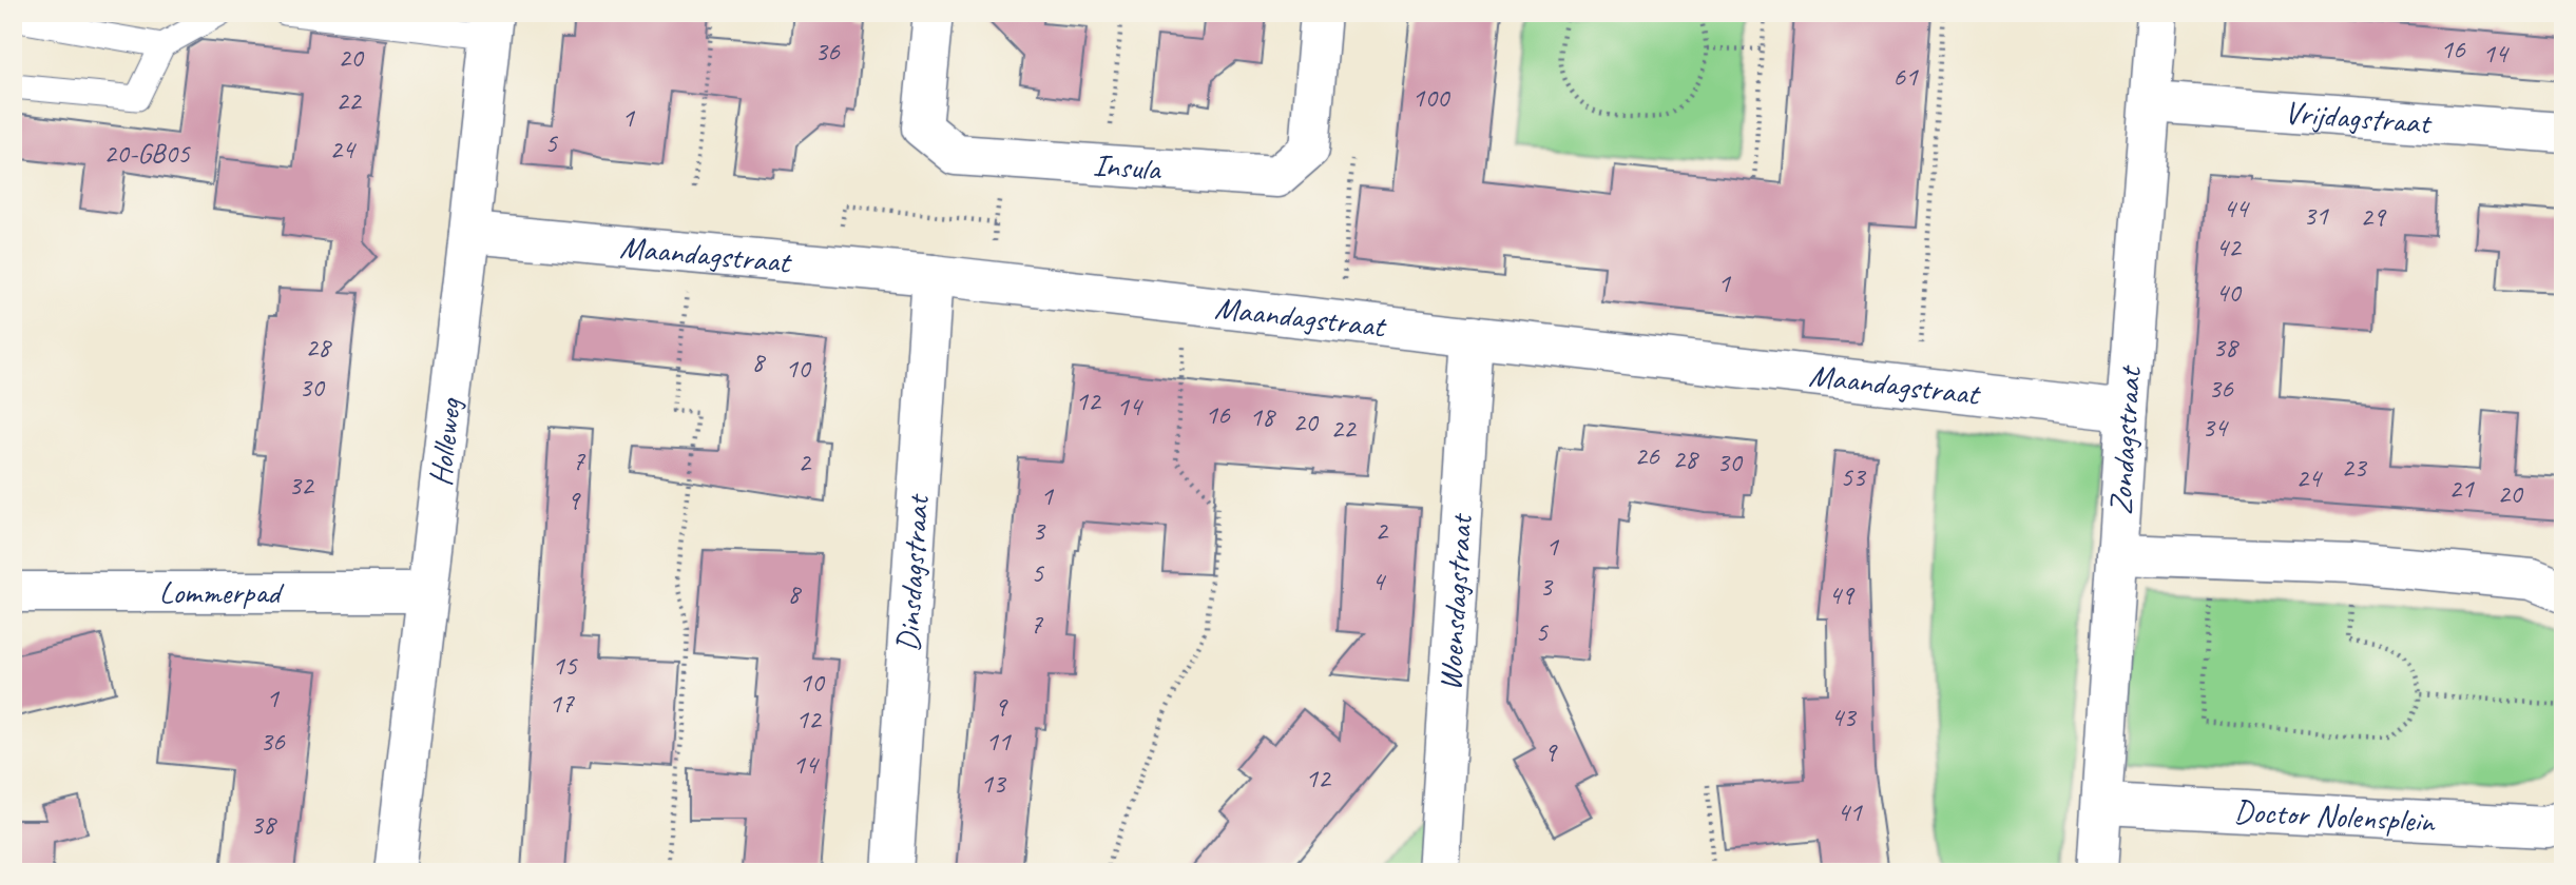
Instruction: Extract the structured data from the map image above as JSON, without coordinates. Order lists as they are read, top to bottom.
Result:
{
  "streets": {
    "street": [
      "Vrijdagstraat",
      "Insula",
      "Maandagstraat",
      "Holleweg",
      "Zondagstraat",
      "Dinsdagstraat",
      "Lommerpad",
      "Woensdagstraat",
      "Doctor Nolensplein"
    ]
  },
  "crossings": [
    ["Vrijdagstraat", "Zondagstraat"],
    ["Maandagstraat", "Holleweg"],
    ["Maandagstraat", "Zondagstraat"],
    ["Maandagstraat", "Dinsdagstraat"],
    ["Maandagstraat", "Woensdagstraat"],
    ["Holleweg", "Lommerpad"],
    ["Zondagstraat", "Doctor Nolensplein"]
  ],
  "house_numbers": [
    "16",
    "36",
    "14",
    "20",
    "61",
    "100",
    "22",
    "1",
    "5",
    "24",
    "20-GB05",
    "44",
    "31",
    "29",
    "42",
    "1",
    "40",
    "28",
    "38",
    "8",
    "10",
    "30",
    "36",
    "12",
    "14",
    "16",
    "18",
    "20",
    "34",
    "22",
    "26",
    "28",
    "7",
    "2",
    "30",
    "23",
    "53",
    "24",
    "32",
    "21",
    "20",
    "1",
    "9",
    "3",
    "2",
    "1",
    "5",
    "4",
    "3",
    "8",
    "49",
    "7",
    "5",
    "15",
    "10",
    "1",
    "17",
    "9",
    "43",
    "12",
    "36",
    "11",
    "9",
    "14",
    "12",
    "13",
    "41",
    "38"
  ]
}
